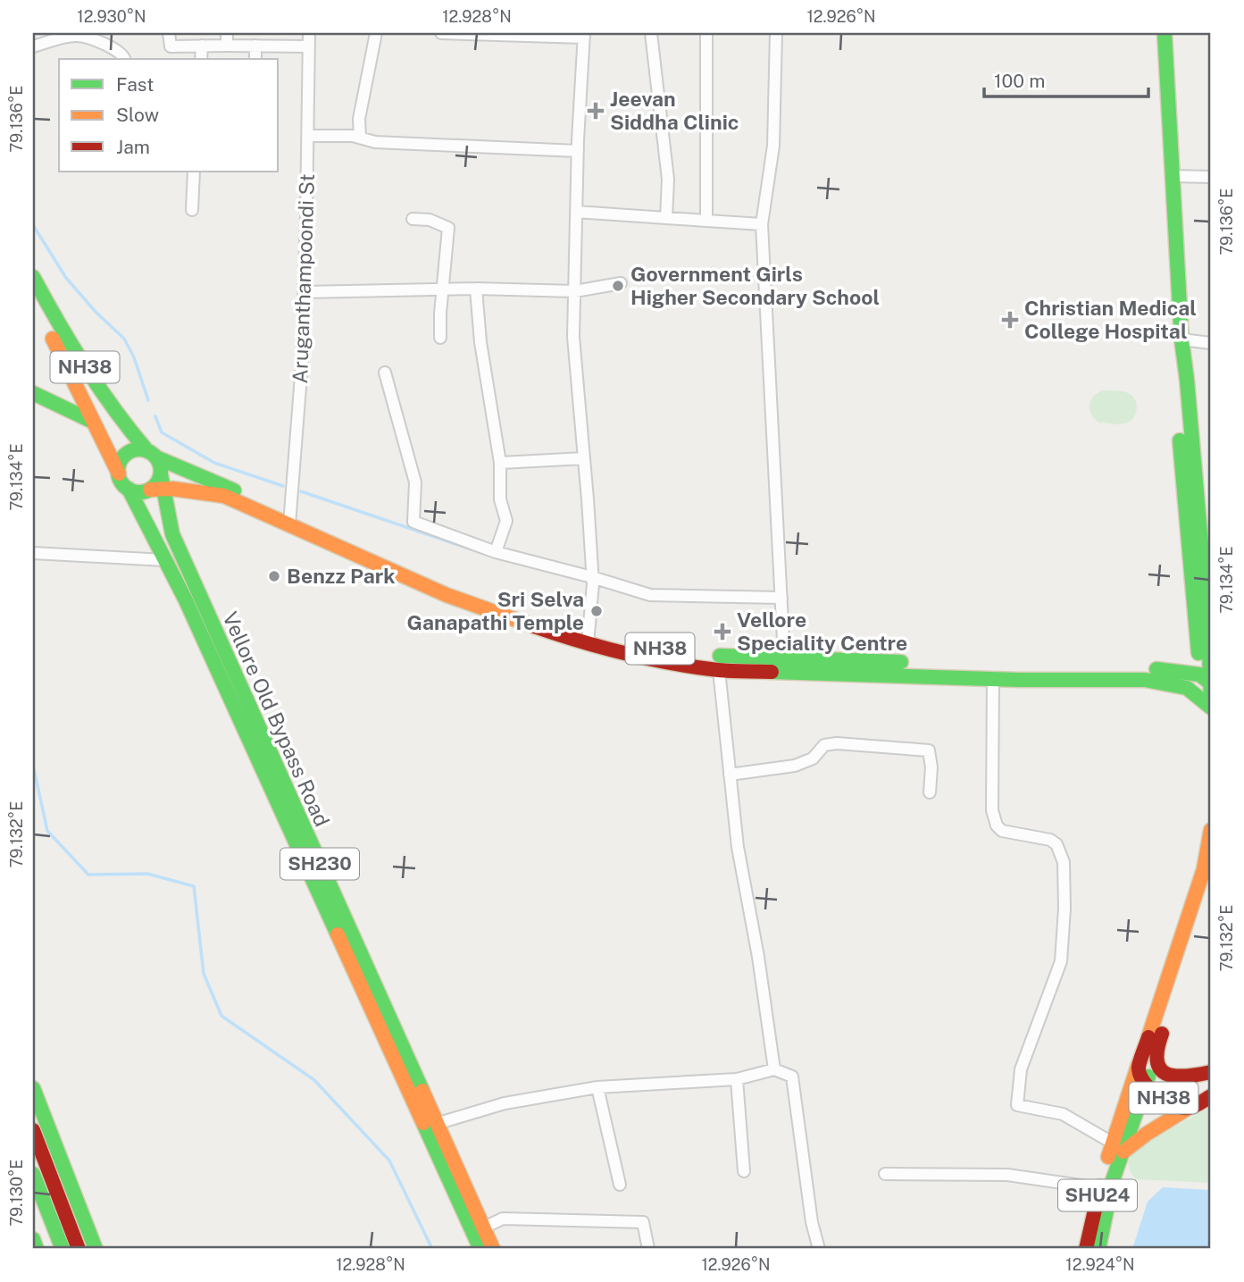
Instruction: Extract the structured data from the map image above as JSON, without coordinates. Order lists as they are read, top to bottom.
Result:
{
  "streets": {
    "main road": [
      "NH38",
      "Vellore Old Bypass Road",
      "SH230",
      "SHU24"
    ],
    "street": ["Aruganthampoondi St"]
  },
  "crossings": [
    ["Aruganthampoondi St", "NH38"],
    ["NH38", "Vellore Old Bypass Road"],
    ["NH38", "SHU24"]
  ],
  "places": {
    "health": ["Jeevan Siddha Clinic", "Christian Medical College Hospital", "Vellore Speciality Centre"],
    "other": ["Government Girls Higher Secondary School", "Benzz Park", "Sri Selva Ganapathi Temple"]
  },
  "legend": ["Fast", "Slow", "Jam"],
  "scale_bar": "100 m",
  "coordinates": [
    "12.930°N",
    "12.928°N",
    "12.926°N",
    "79.136°E",
    "79.134°E",
    "79.132°E",
    "79.130°E",
    "12.924°N"
  ]
}
